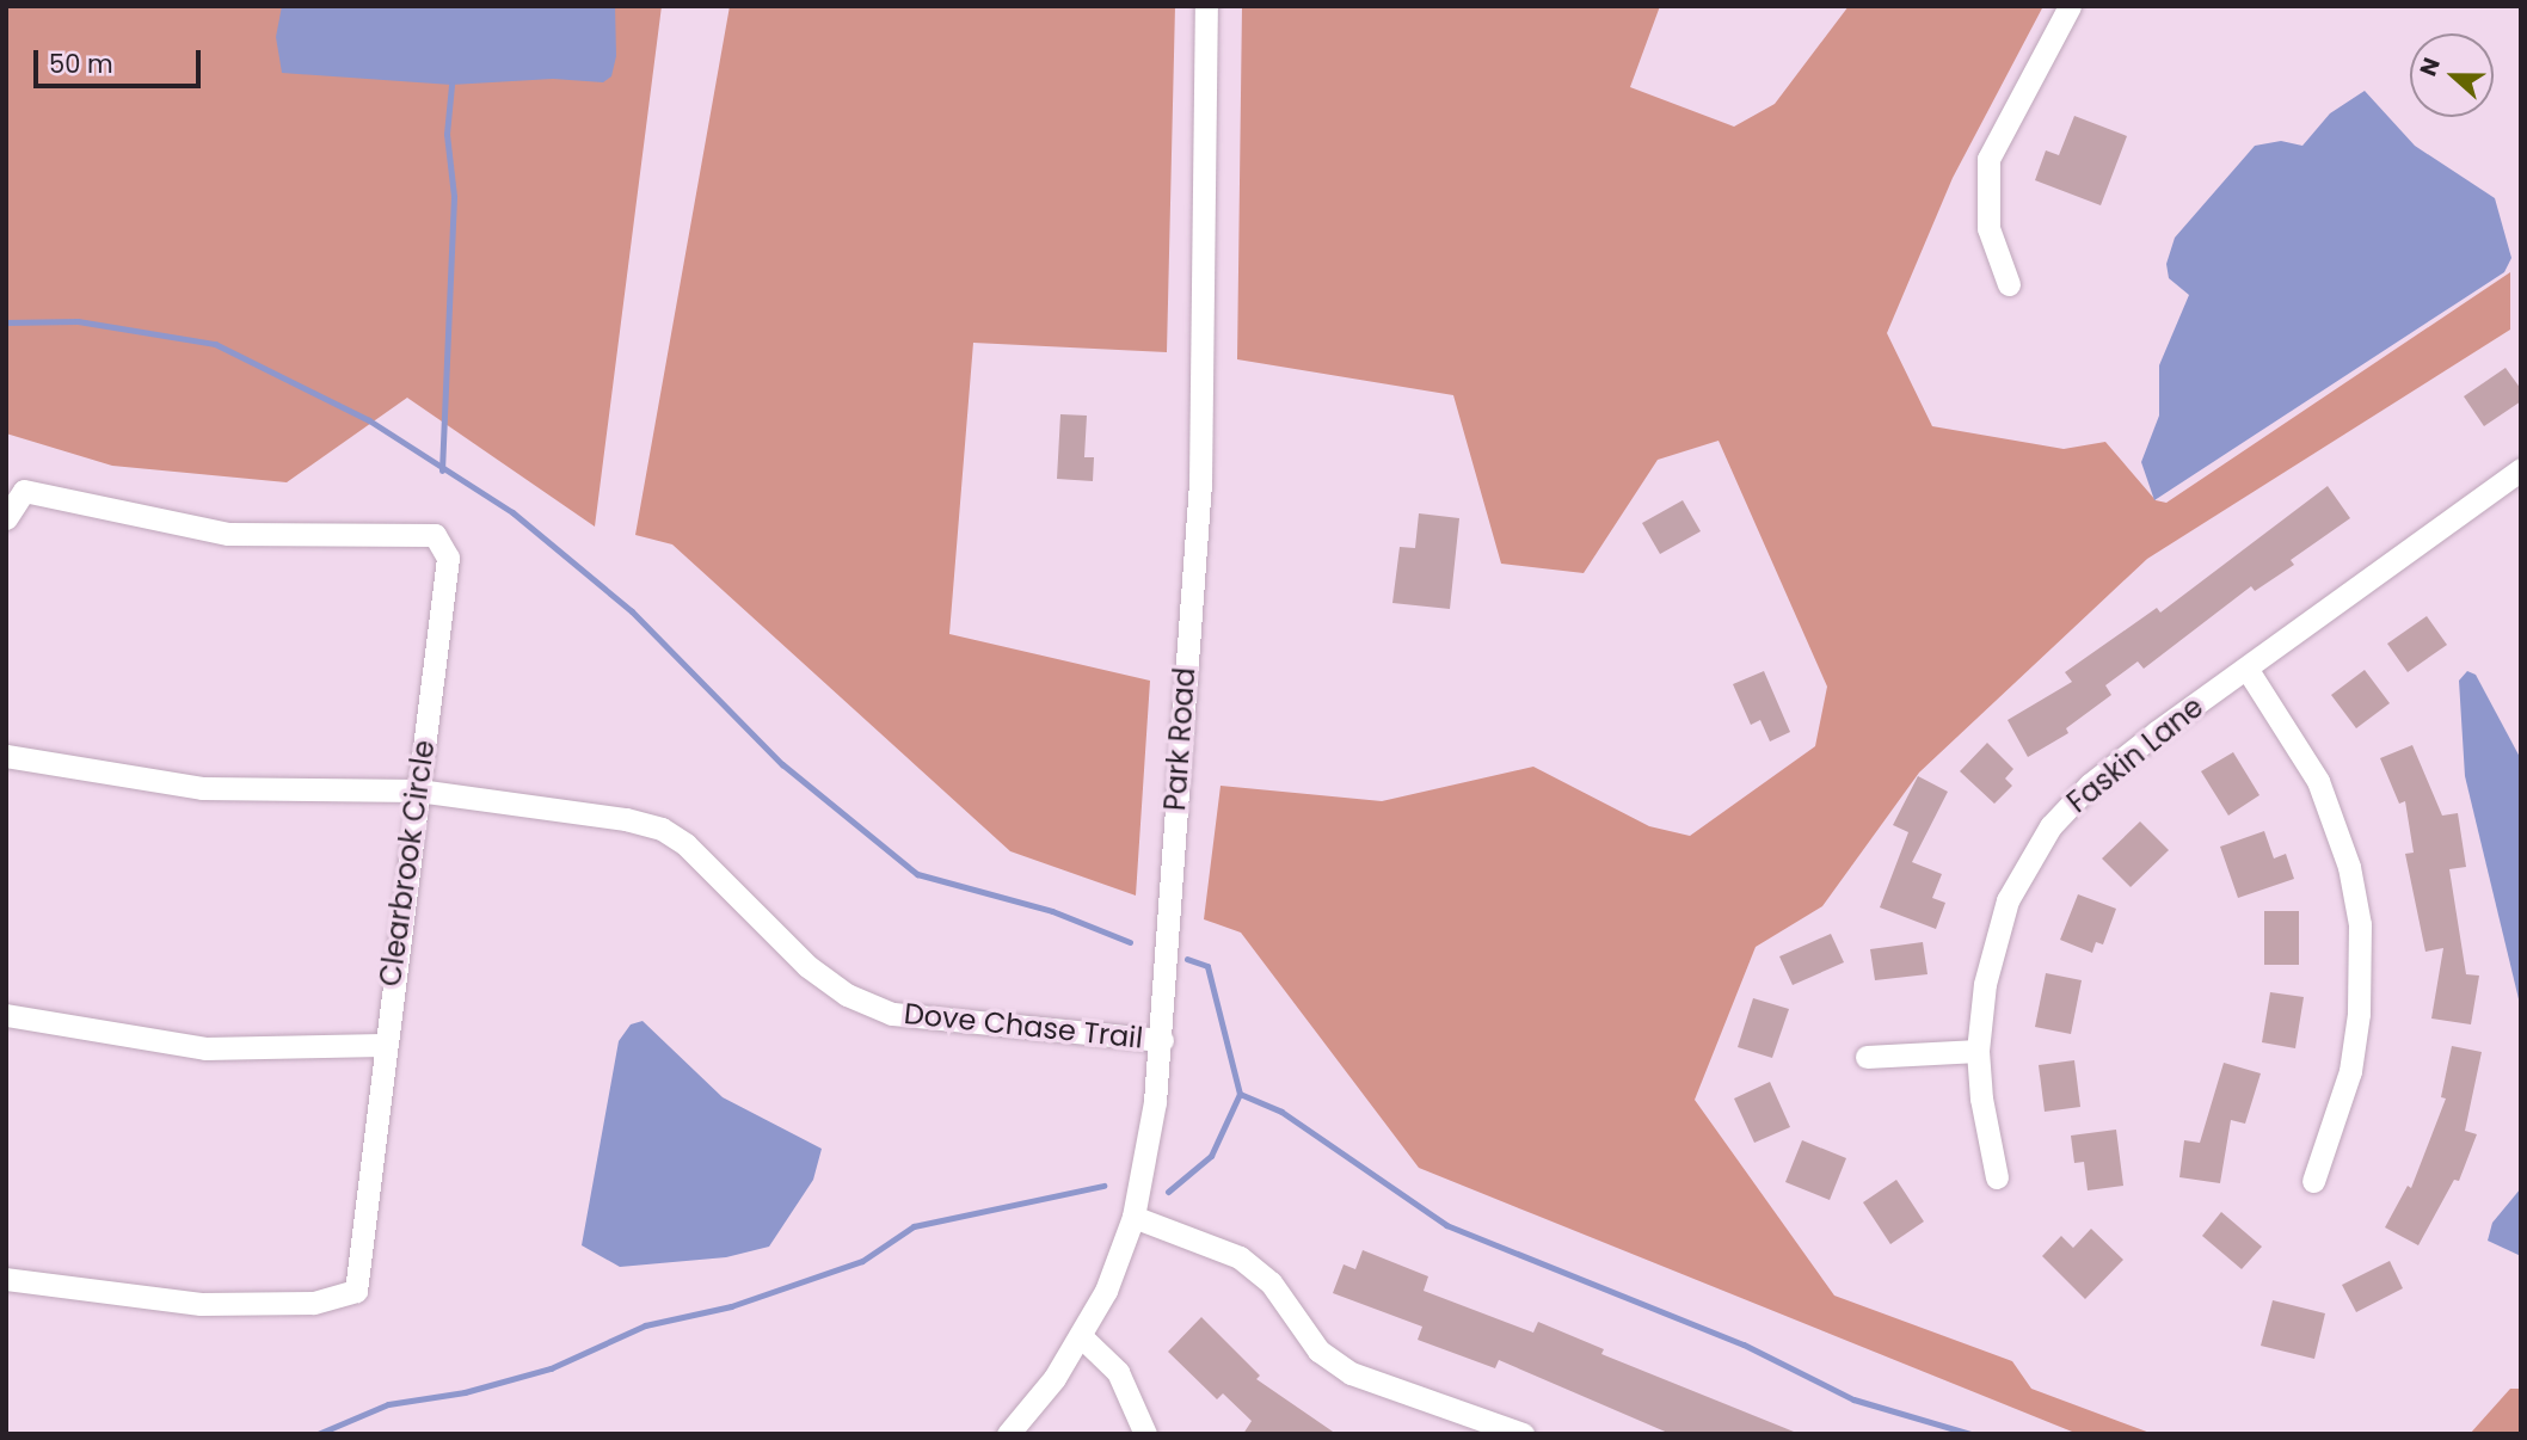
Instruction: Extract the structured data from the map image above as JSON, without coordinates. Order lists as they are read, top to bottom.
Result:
{
  "streets": {
    "street": [
      "Park Road",
      "Faskin Lane",
      "Clearbrook Circle",
      "Dove Chase Trail"
    ]
  },
  "crossings": [
    ["Park Road", "Dove Chase Trail"],
    ["Clearbrook Circle", "Dove Chase Trail"]
  ],
  "scale_bar": "50 m",
  "north": "left"
}
